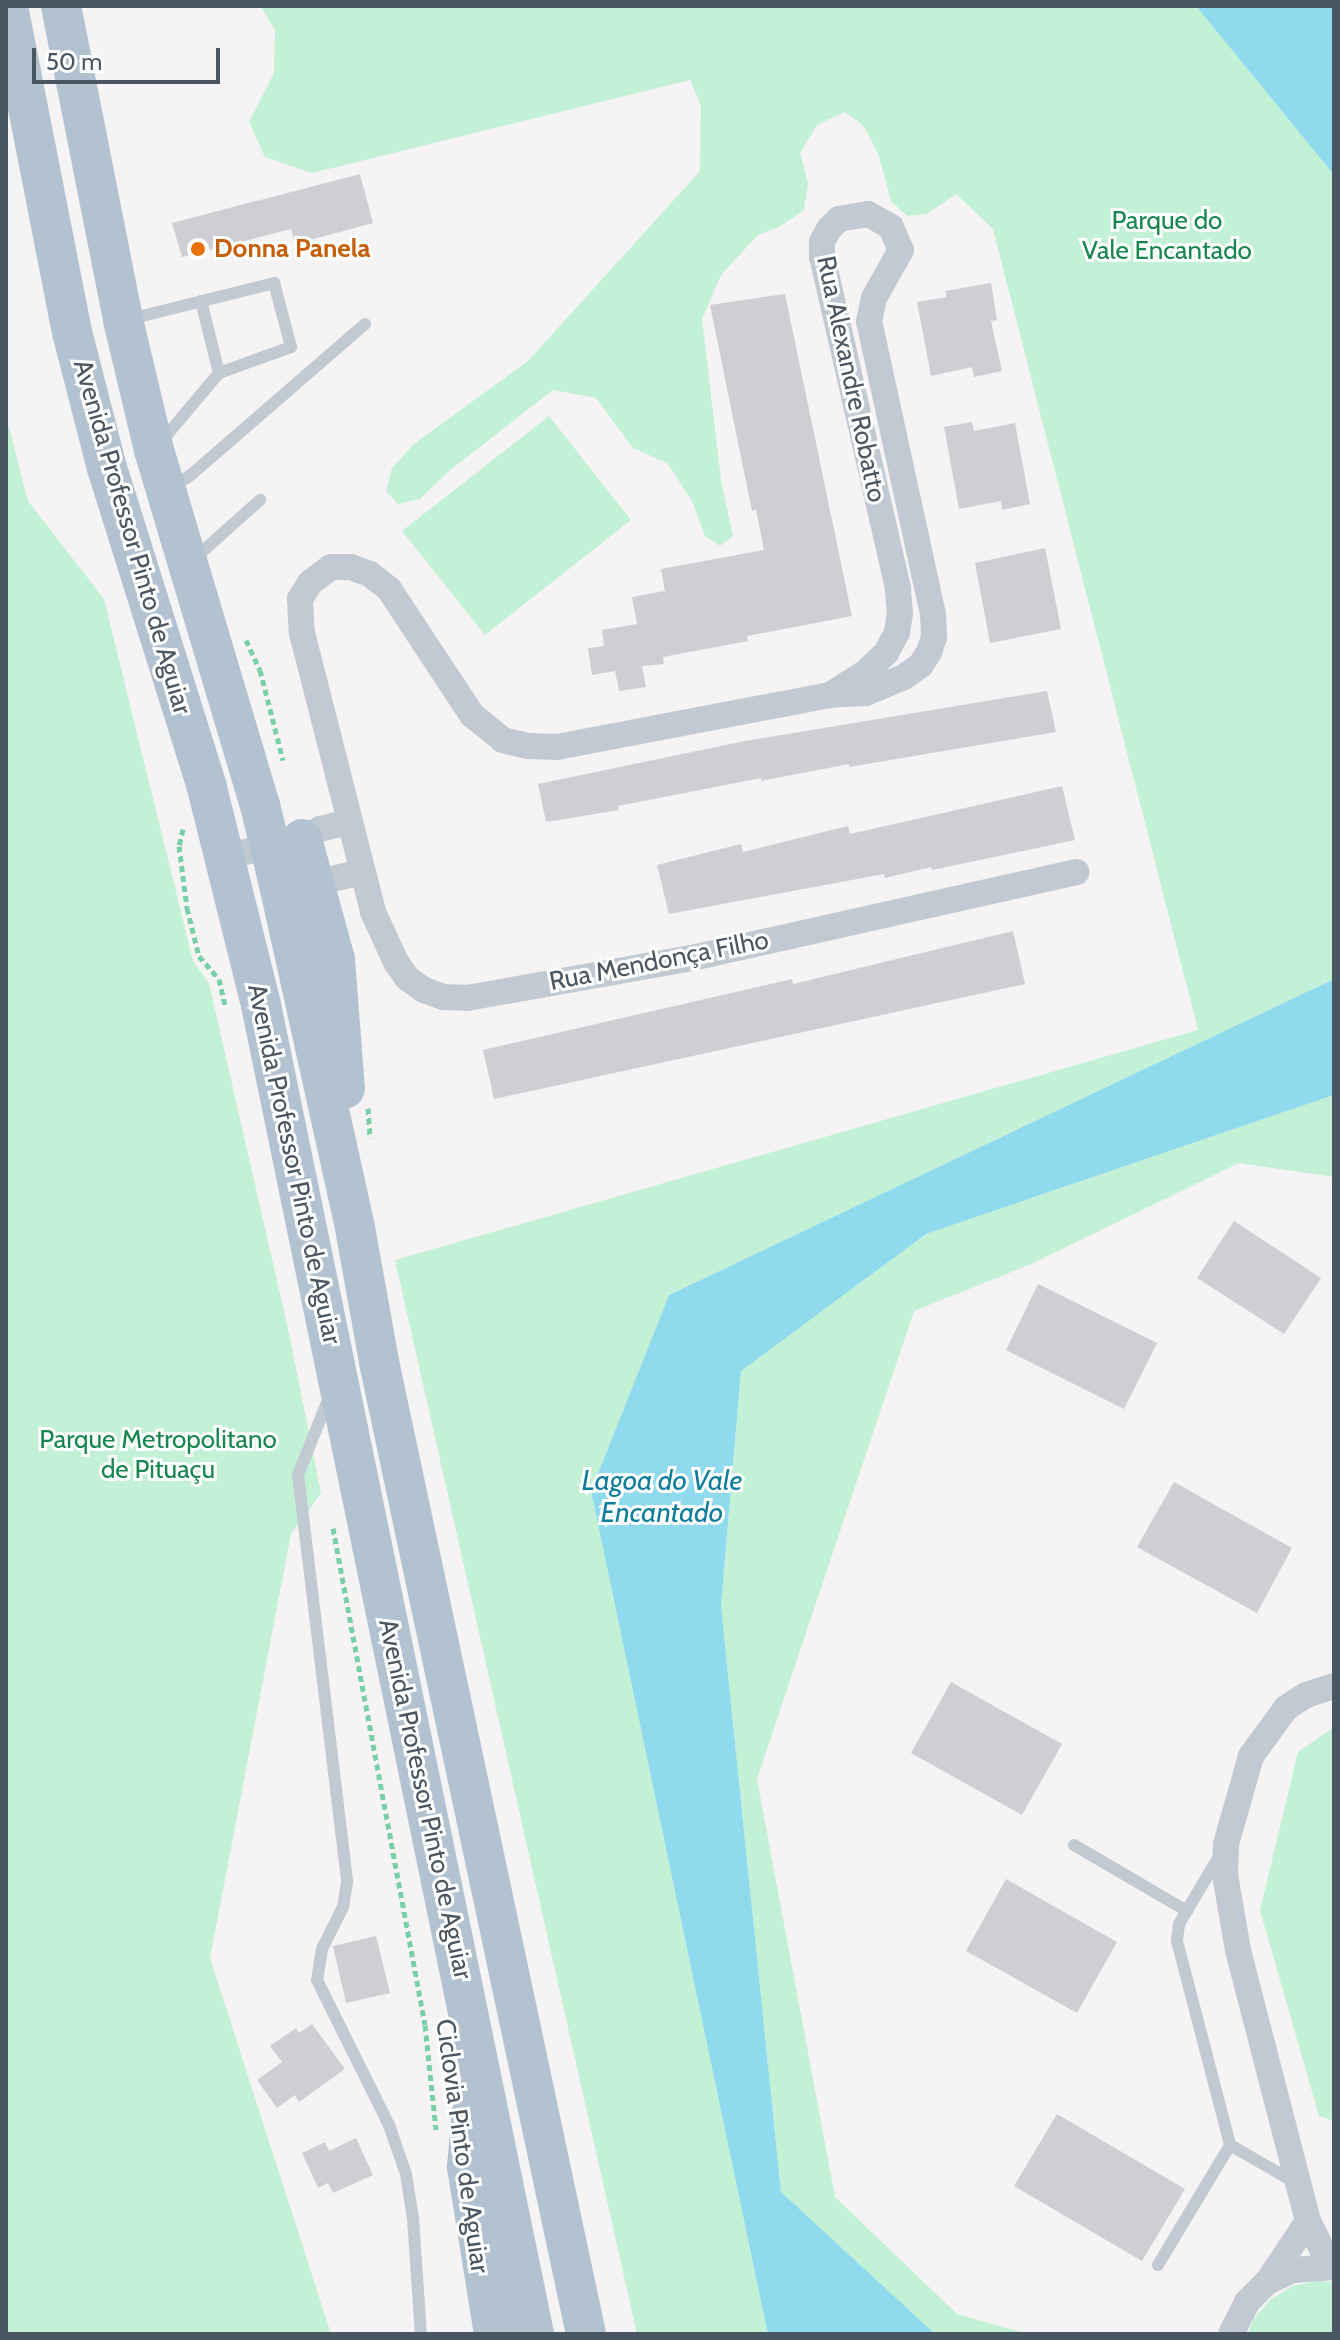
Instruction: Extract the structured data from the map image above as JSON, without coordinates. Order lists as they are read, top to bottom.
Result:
{
  "streets": {
    "main road": ["Avenida Professor Pinto de Aguiar"],
    "street": ["Rua Alexandre Robatto", "Rua Mendonça Filho"],
    "path": ["Ciclovia Pinto de Aguiar"]
  },
  "crossings": [
    ["Rua Alexandre Robatto", "Rua Mendonça Filho"]
  ],
  "water": ["Lagoa do Vale Encantado"],
  "parks": ["Parque do Vale Encantado", "Parque Metropolitano de Pituaçu"],
  "places": ["Donna Panela"],
  "scale_bar": "50 m"
}
